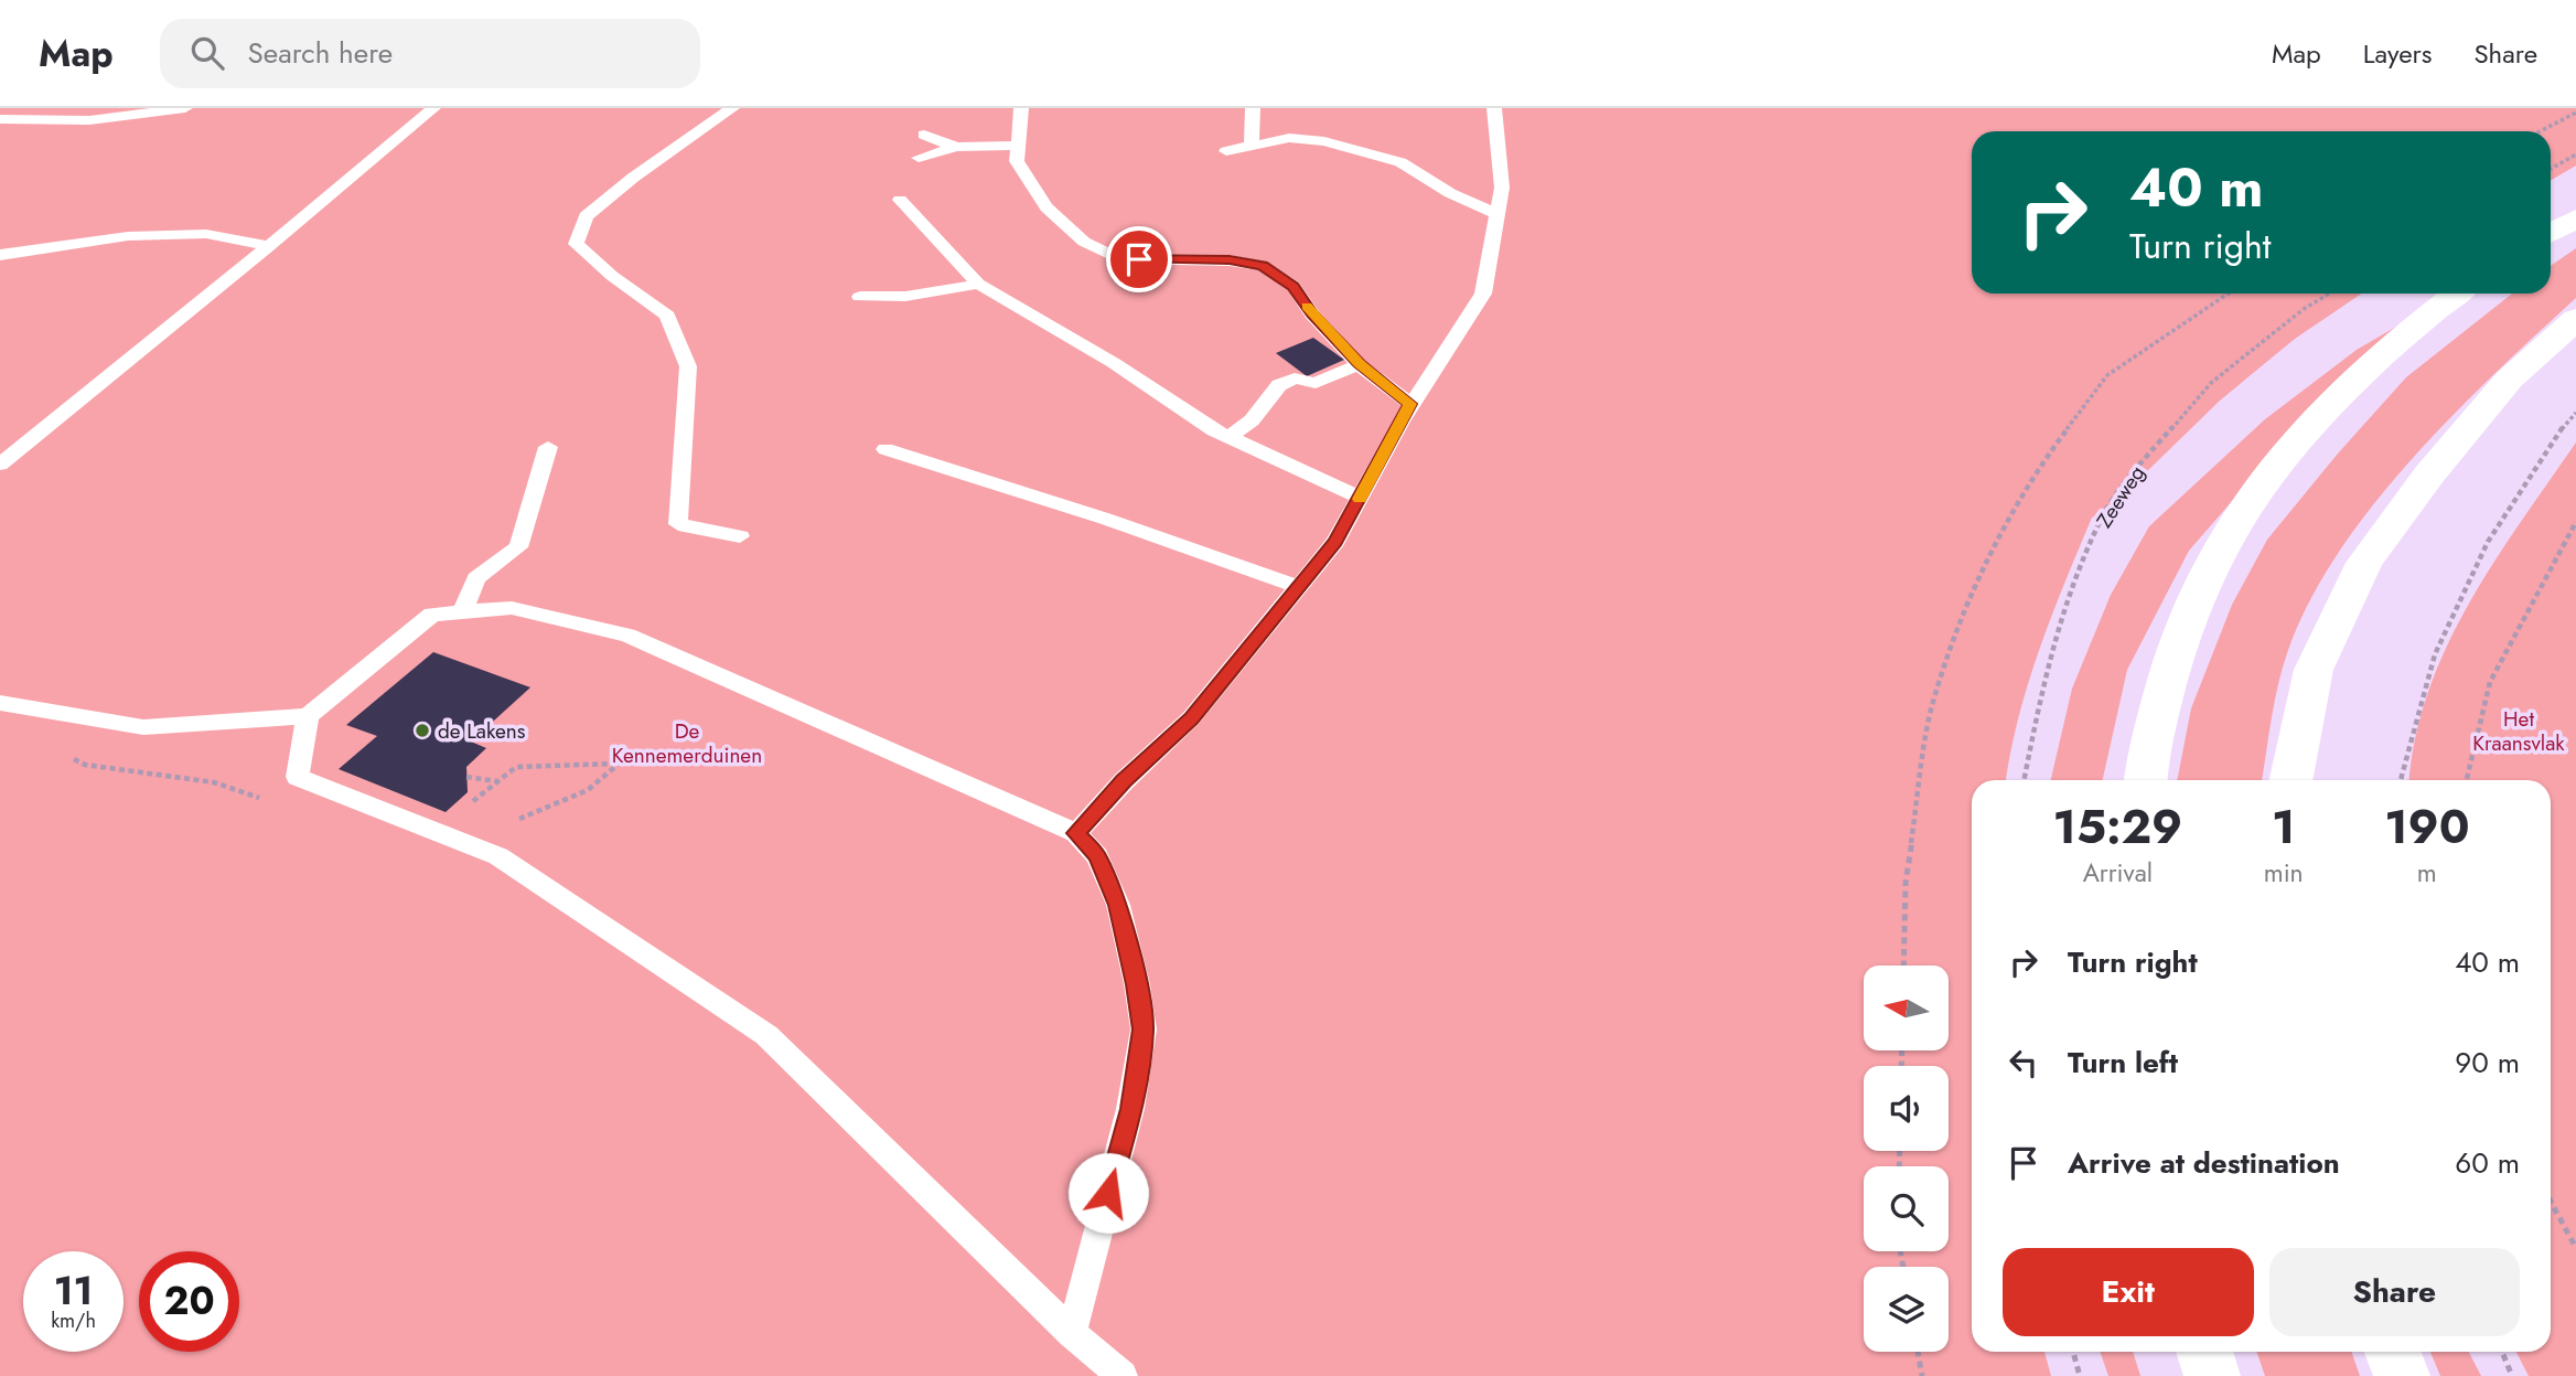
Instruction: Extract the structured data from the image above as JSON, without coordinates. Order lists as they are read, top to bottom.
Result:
{
  "streets": {
    "path": ["Zeeweg"]
  },
  "parks": ["Het Kraansvlak", "De Kennemerduinen"],
  "places": ["de Lakens"],
  "north": "left",
  "page": {
    "header": "Map",
    "search": "Search here",
    "nav": ["Map", "Layers", "Share"],
    "turn": ["40 m", "Turn right"],
    "eta": [
      "15:29",
      "Arrival",
      "1",
      "min",
      "190",
      "m"
    ],
    "list": [
      {
        "name": "Turn right",
        "value": "40 m"
      },
      {
        "name": "Turn left",
        "value": "90 m"
      },
      {
        "name": "Arrive at destination",
        "value": "60 m"
      }
    ],
    "buttons": ["Exit", "Share"],
    "speed": "11 km/h",
    "limit": "20"
  }
}
